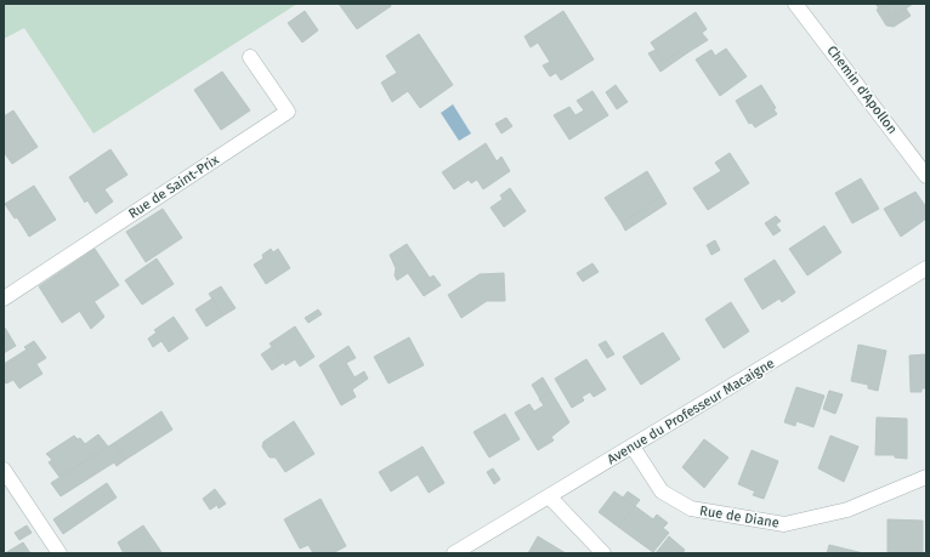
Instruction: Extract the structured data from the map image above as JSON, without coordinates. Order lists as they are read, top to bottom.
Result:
{
  "streets": {
    "street": [
      "Chemin d'Apollon",
      "Rue de Saint-Prix",
      "Avenue du Professeur Macaigne",
      "Rue de Diane"
    ]
  },
  "crossings": [
    ["Avenue du Professeur Macaigne", "Rue de Diane"]
  ]
}
